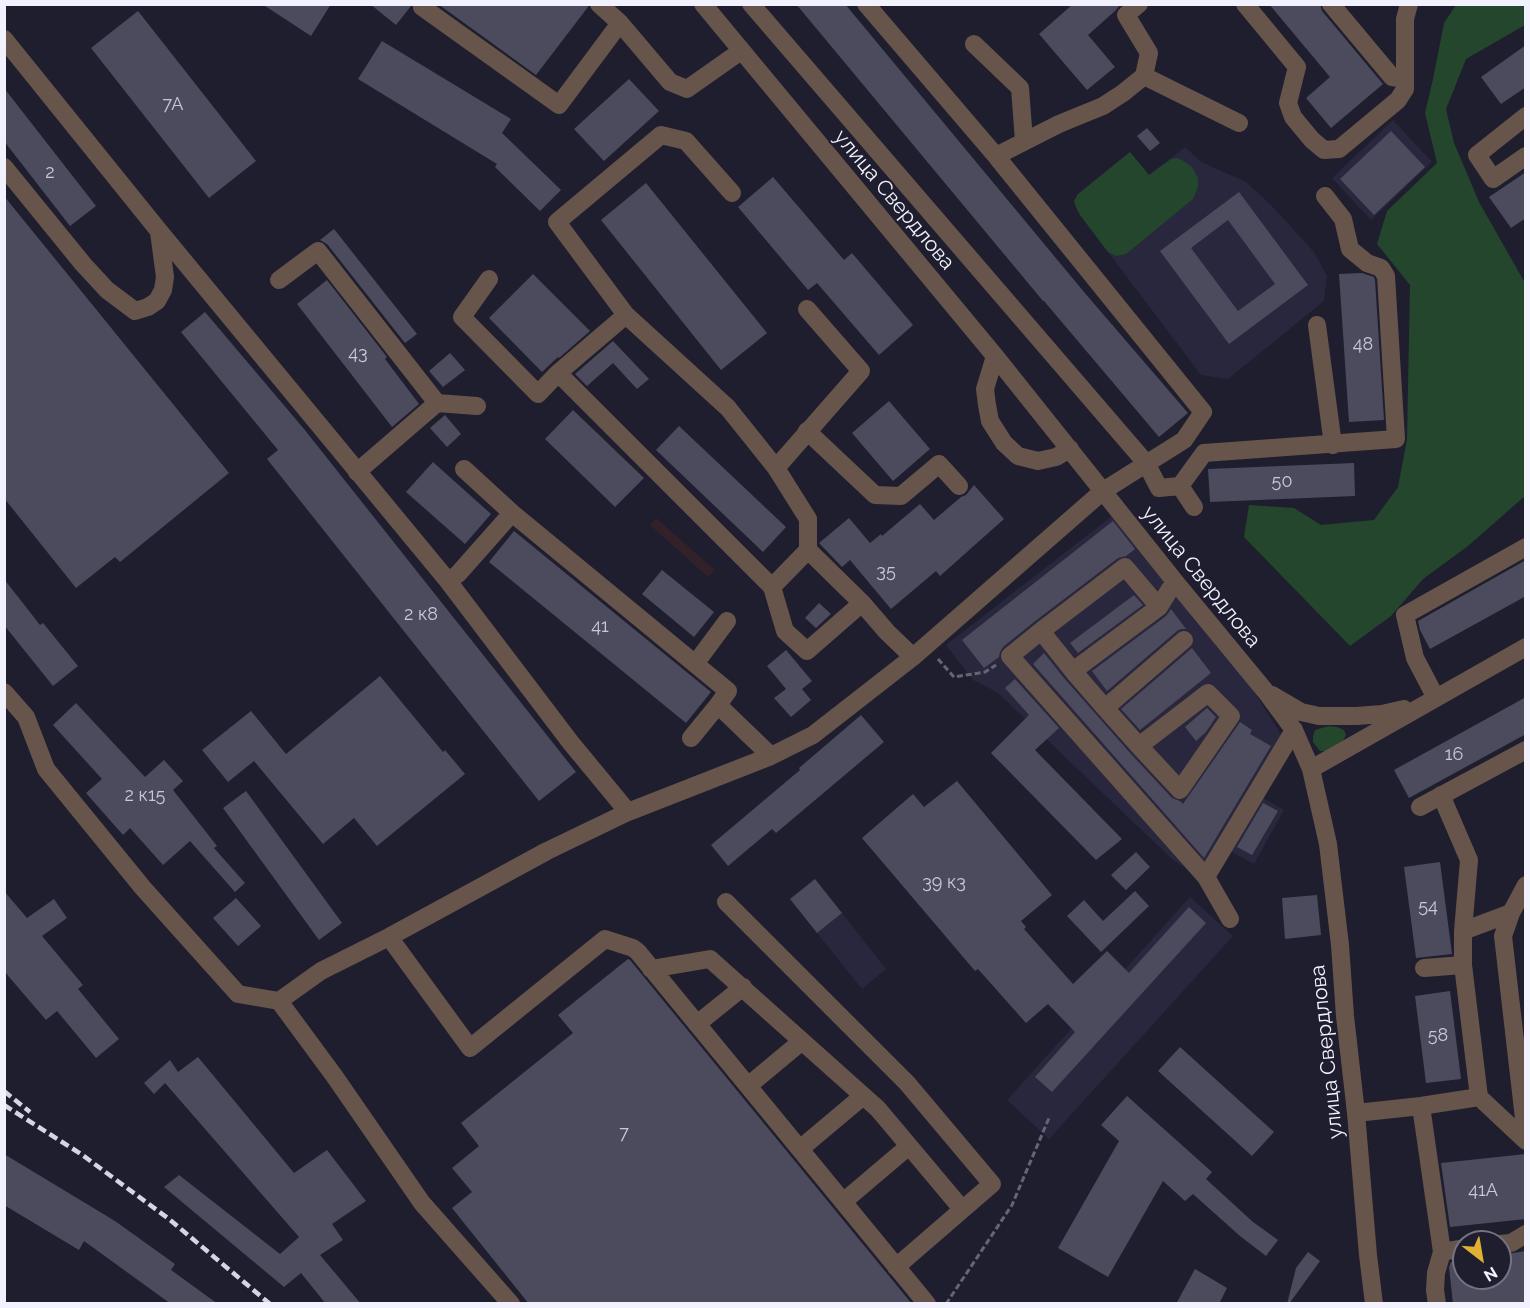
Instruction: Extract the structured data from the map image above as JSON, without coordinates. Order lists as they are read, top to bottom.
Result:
{
  "streets": {
    "street": ["улица Свердлова"]
  },
  "house_numbers": [
    "7А",
    "2",
    "48",
    "43",
    "50",
    "35",
    "2 к8",
    "41",
    "16",
    "2 к15",
    "39 к3",
    "54",
    "58",
    "7",
    "41А"
  ],
  "north": "bottom right"
}
